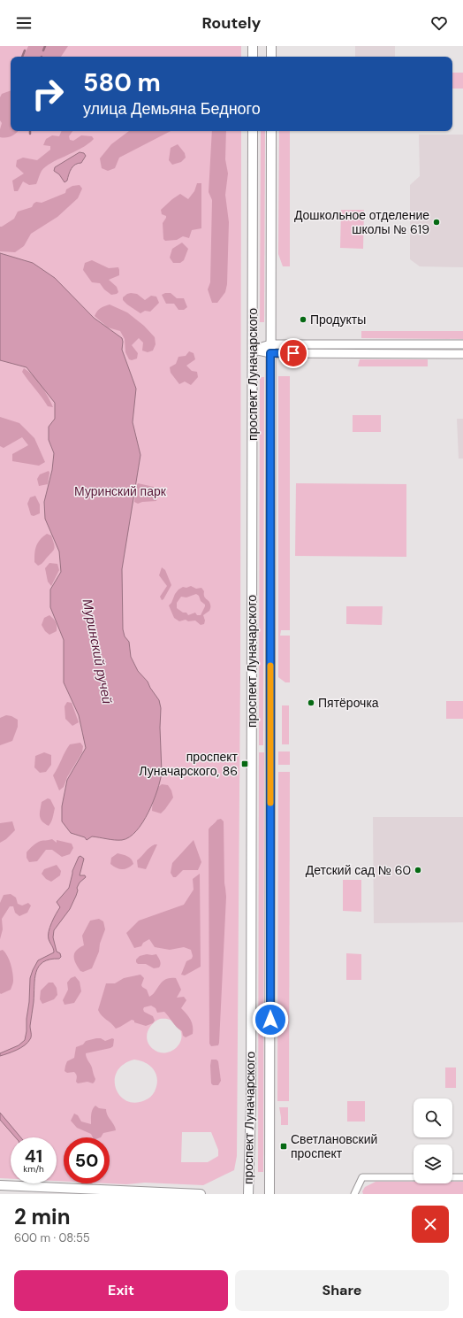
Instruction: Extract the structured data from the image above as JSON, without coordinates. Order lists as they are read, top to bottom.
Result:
{
  "streets": {
    "main road": ["проспект Луначарского"]
  },
  "water": ["Муринский ручей"],
  "parks": ["Муринский парк"],
  "places": {
    "other": [
      "Дошкольное отделение школы № 619",
      "Продукты",
      "Пятёрочка",
      "Детский сад № 60"
    ],
    "transit": ["проспект Луначарского, 86", "Светлановский проспект"]
  },
  "page": {
    "header": "Routely",
    "turn": ["580 m", "улица Демьяна Бедного"],
    "speed": "41 km/h",
    "limit": "50",
    "heading": ["2 min", "600 m · 08:55"],
    "buttons": ["Exit", "Share"]
  }
}
